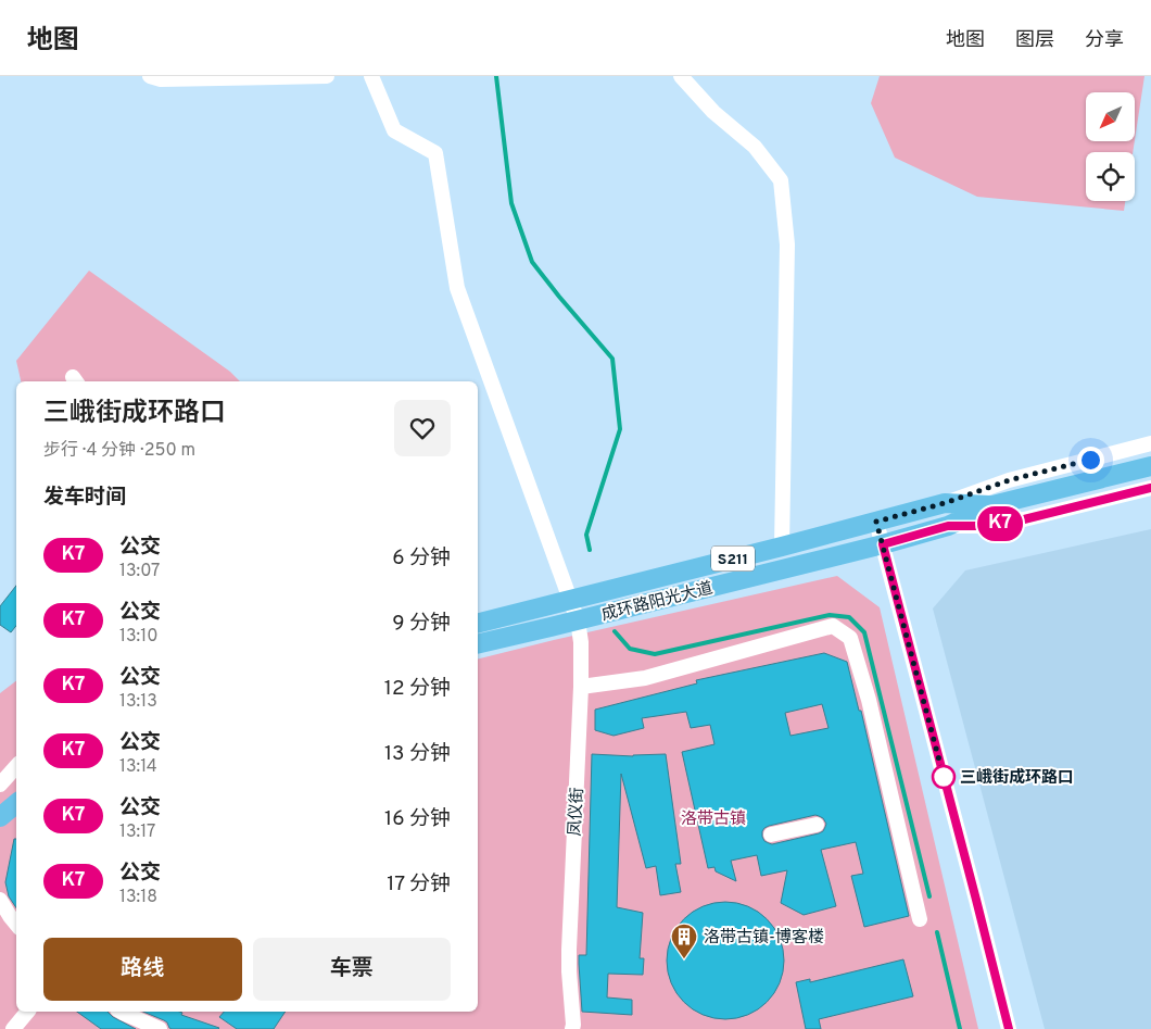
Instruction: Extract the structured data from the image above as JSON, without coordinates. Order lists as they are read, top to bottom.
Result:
{
  "streets": {
    "main road": ["S211", "成环路阳光大道"],
    "street": ["凤仪街"]
  },
  "crossings": [
    ["成环路阳光大道", "凤仪街"]
  ],
  "parks": ["洛带古镇"],
  "places": {
    "other": ["三峨街成环路口"],
    "building": ["洛带古镇-博客楼"]
  },
  "lines": ["bus line K7"],
  "north": "bottom left",
  "page": {
    "header": "地图",
    "nav": ["地图", "图层", "分享"],
    "on_map": "K7",
    "heading": [
      ["三峨街成环路口", "步行 · 4 分钟 · 250 m"],
      "发车时间"
    ],
    "list": [
      {
        "mark": "K7",
        "name": "公交",
        "note": "13:07",
        "value": "6 分钟"
      },
      {
        "mark": "K7",
        "name": "公交",
        "note": "13:10",
        "value": "9 分钟"
      },
      {
        "mark": "K7",
        "name": "公交",
        "note": "13:13",
        "value": "12 分钟"
      },
      {
        "mark": "K7",
        "name": "公交",
        "note": "13:14",
        "value": "13 分钟"
      },
      {
        "mark": "K7",
        "name": "公交",
        "note": "13:17",
        "value": "16 分钟"
      },
      {
        "mark": "K7",
        "name": "公交",
        "note": "13:18",
        "value": "17 分钟"
      }
    ],
    "buttons": ["路线", "车票"]
  }
}
